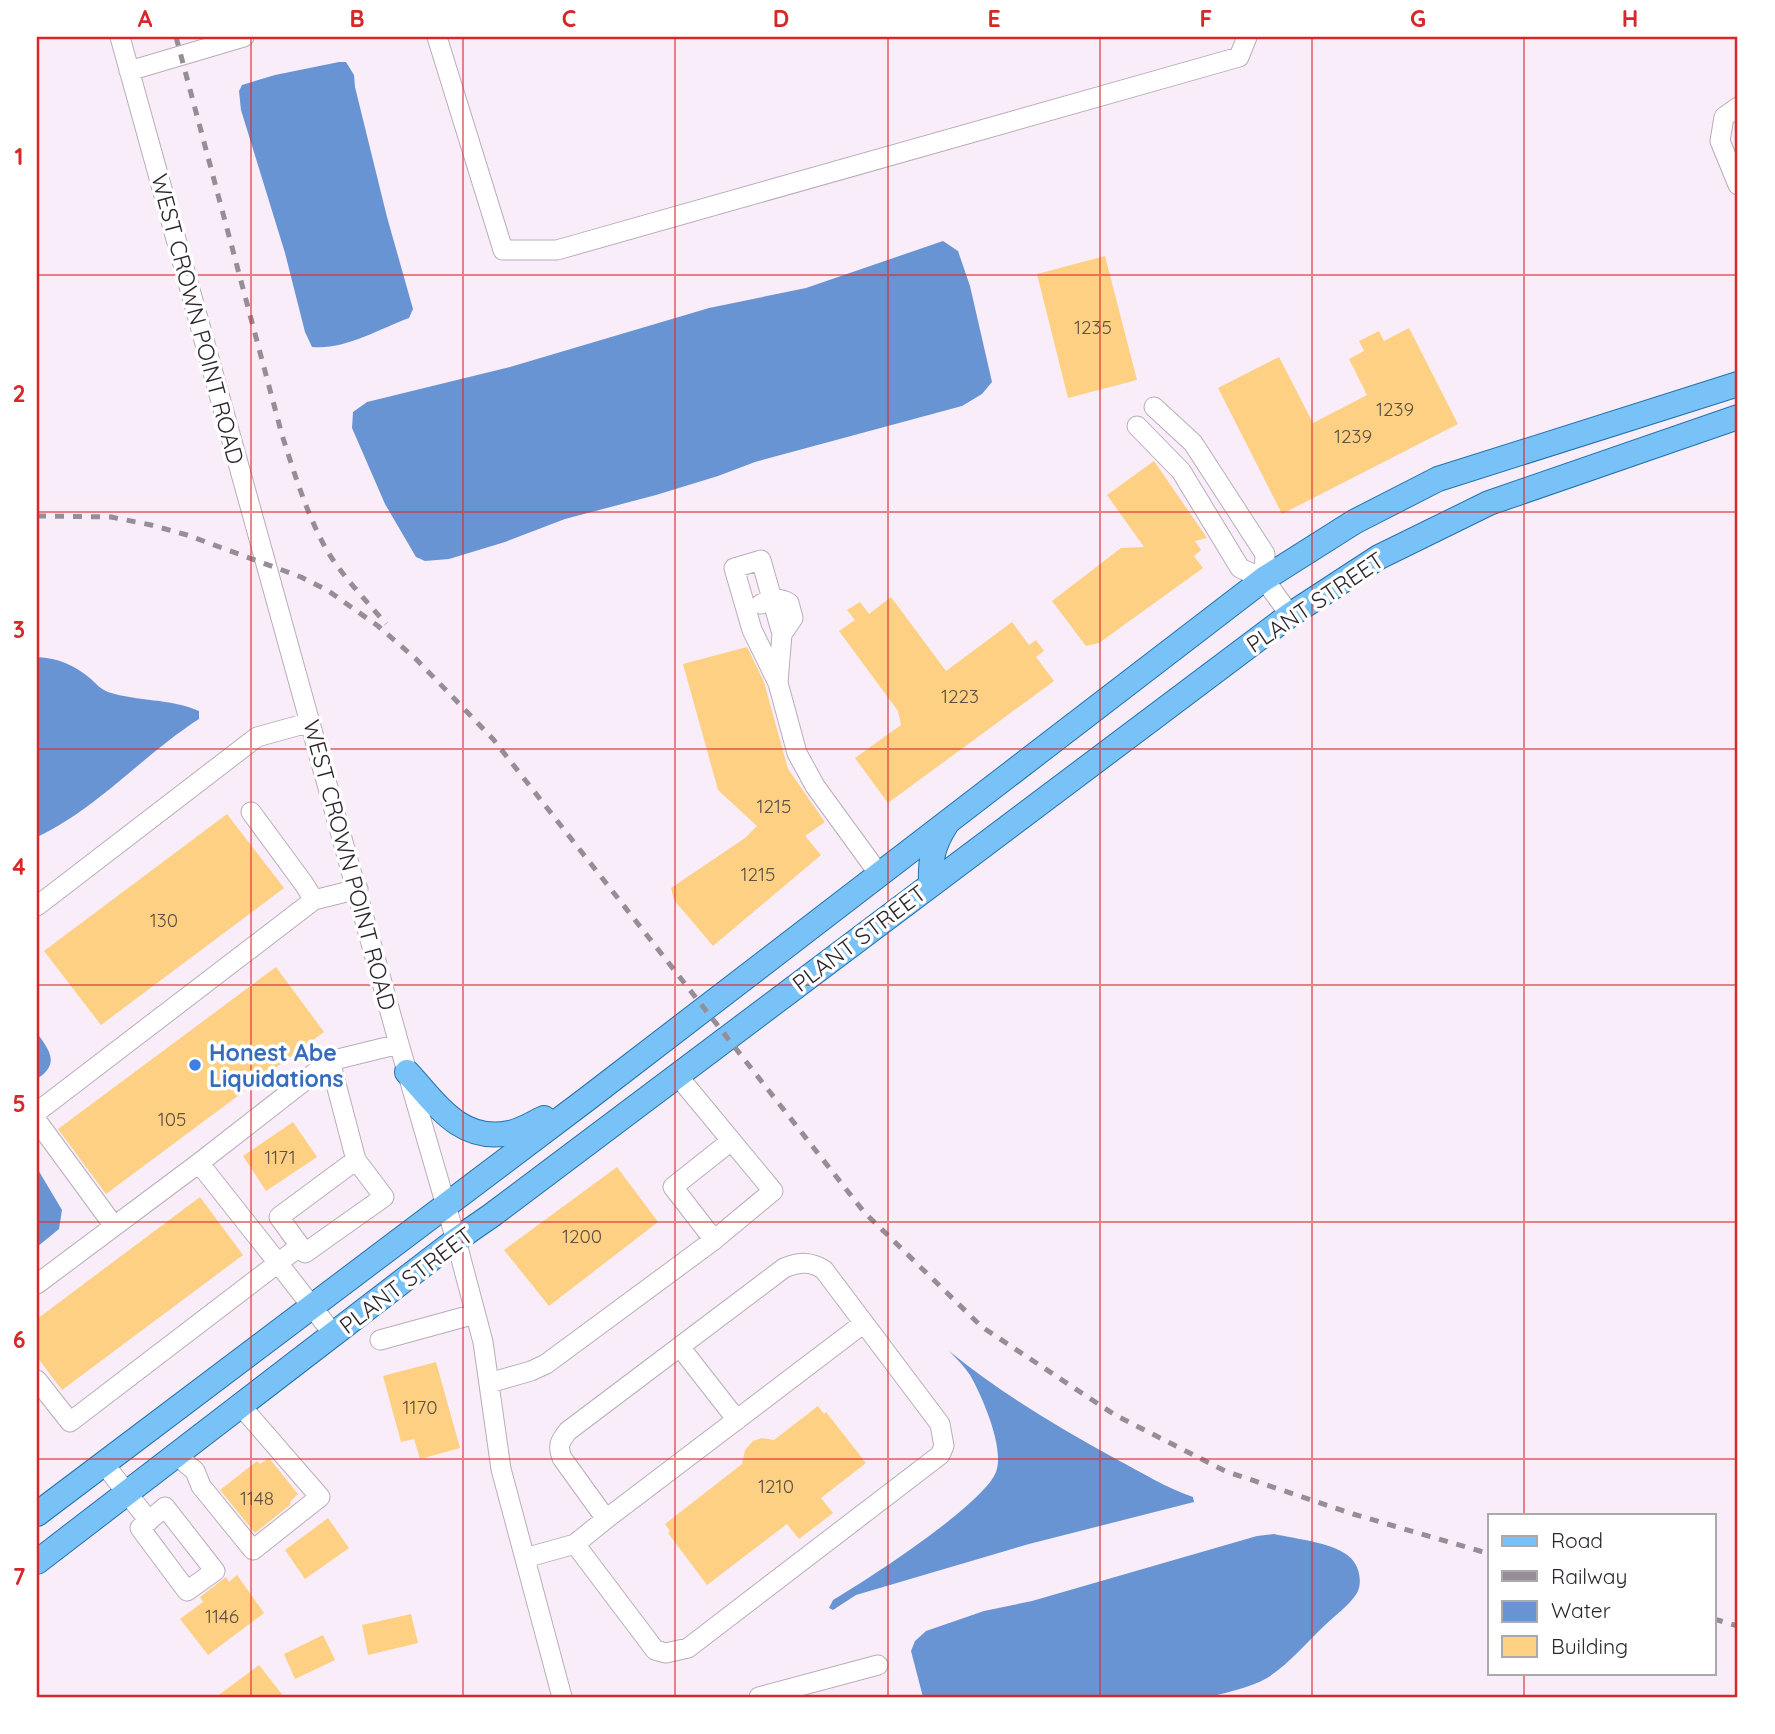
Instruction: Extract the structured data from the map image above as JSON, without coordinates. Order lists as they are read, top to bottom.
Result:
{
  "streets": {
    "main road": ["PLANT STREET"],
    "street": ["WEST CROWN POINT ROAD"]
  },
  "crossings": [
    ["WEST CROWN POINT ROAD", "PLANT STREET"]
  ],
  "places": ["Honest Abe Liquidations"],
  "house_numbers": [
    "1235",
    "1239",
    "1239",
    "1223",
    "1215",
    "1215",
    "130",
    "105",
    "1171",
    "1200",
    "1170",
    "1210",
    "1148",
    "1146"
  ],
  "legend": [
    "Road",
    "Railway",
    "Water",
    "Building"
  ],
  "grid": {
    "columns": [
      "A",
      "B",
      "C",
      "D",
      "E",
      "F",
      "G",
      "H"
    ],
    "rows": [
      "1",
      "2",
      "3",
      "4",
      "5",
      "6",
      "7"
    ]
  }
}
